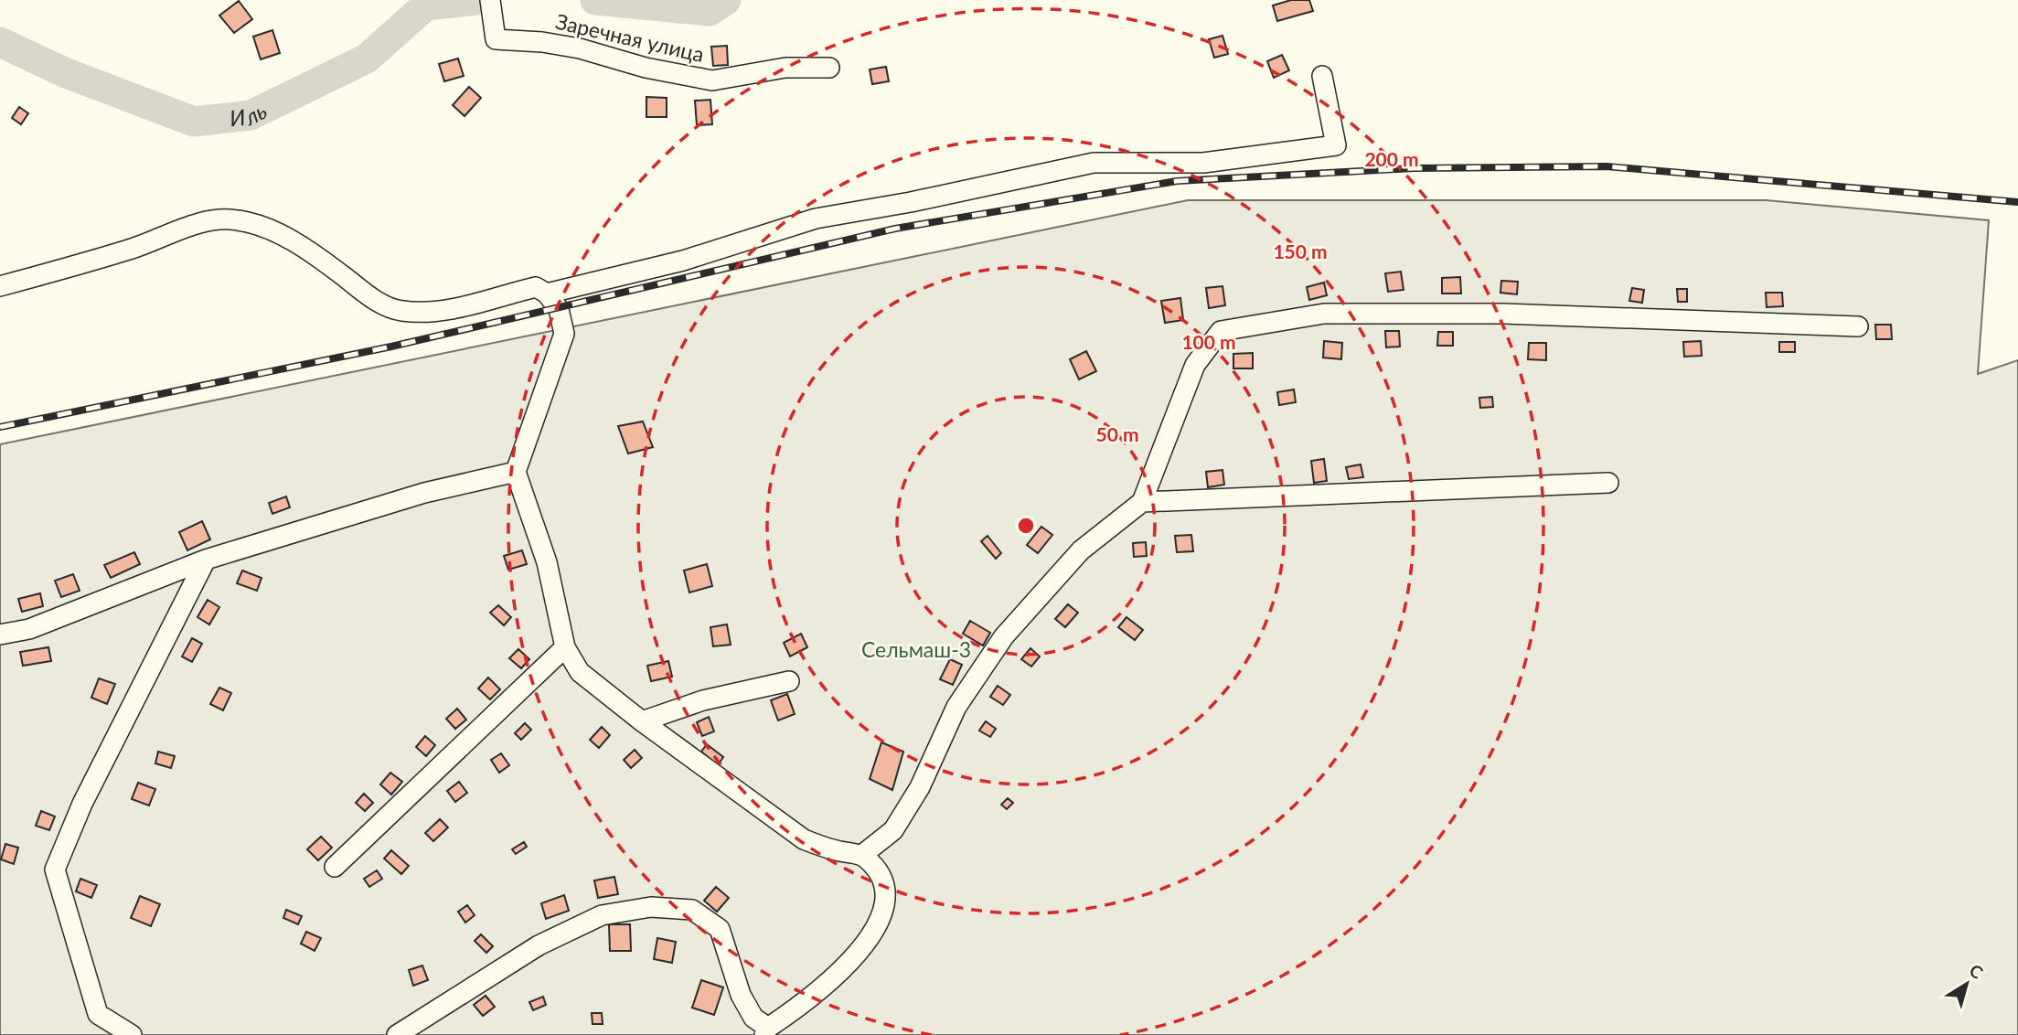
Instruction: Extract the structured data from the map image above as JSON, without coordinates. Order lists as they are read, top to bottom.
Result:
{
  "streets": {
    "street": ["Заречная улица"]
  },
  "water": ["Иль"],
  "parks": ["Сельмаш-3"],
  "north": "top right",
  "rings": [
    "200 m",
    "150 m",
    "100 m",
    "50 m"
  ]
}
